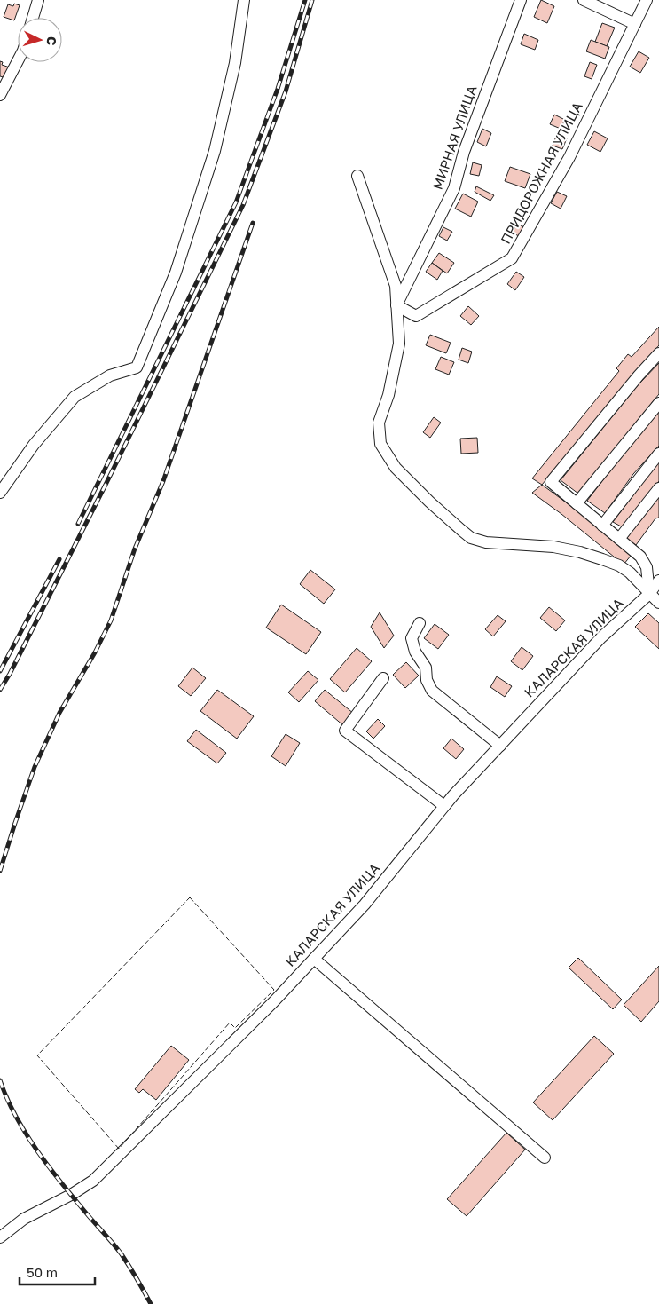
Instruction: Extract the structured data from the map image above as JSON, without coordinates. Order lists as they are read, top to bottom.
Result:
{
  "streets": {
    "street": ["МИРНАЯ УЛИЦА", "ПРИДОРОЖНАЯ УЛИЦА", "КАЛАРСКАЯ УЛИЦА"]
  },
  "crossings": [
    ["МИРНАЯ УЛИЦА", "ПРИДОРОЖНАЯ УЛИЦА"]
  ],
  "scale_bar": "50 m",
  "north": "right"
}
